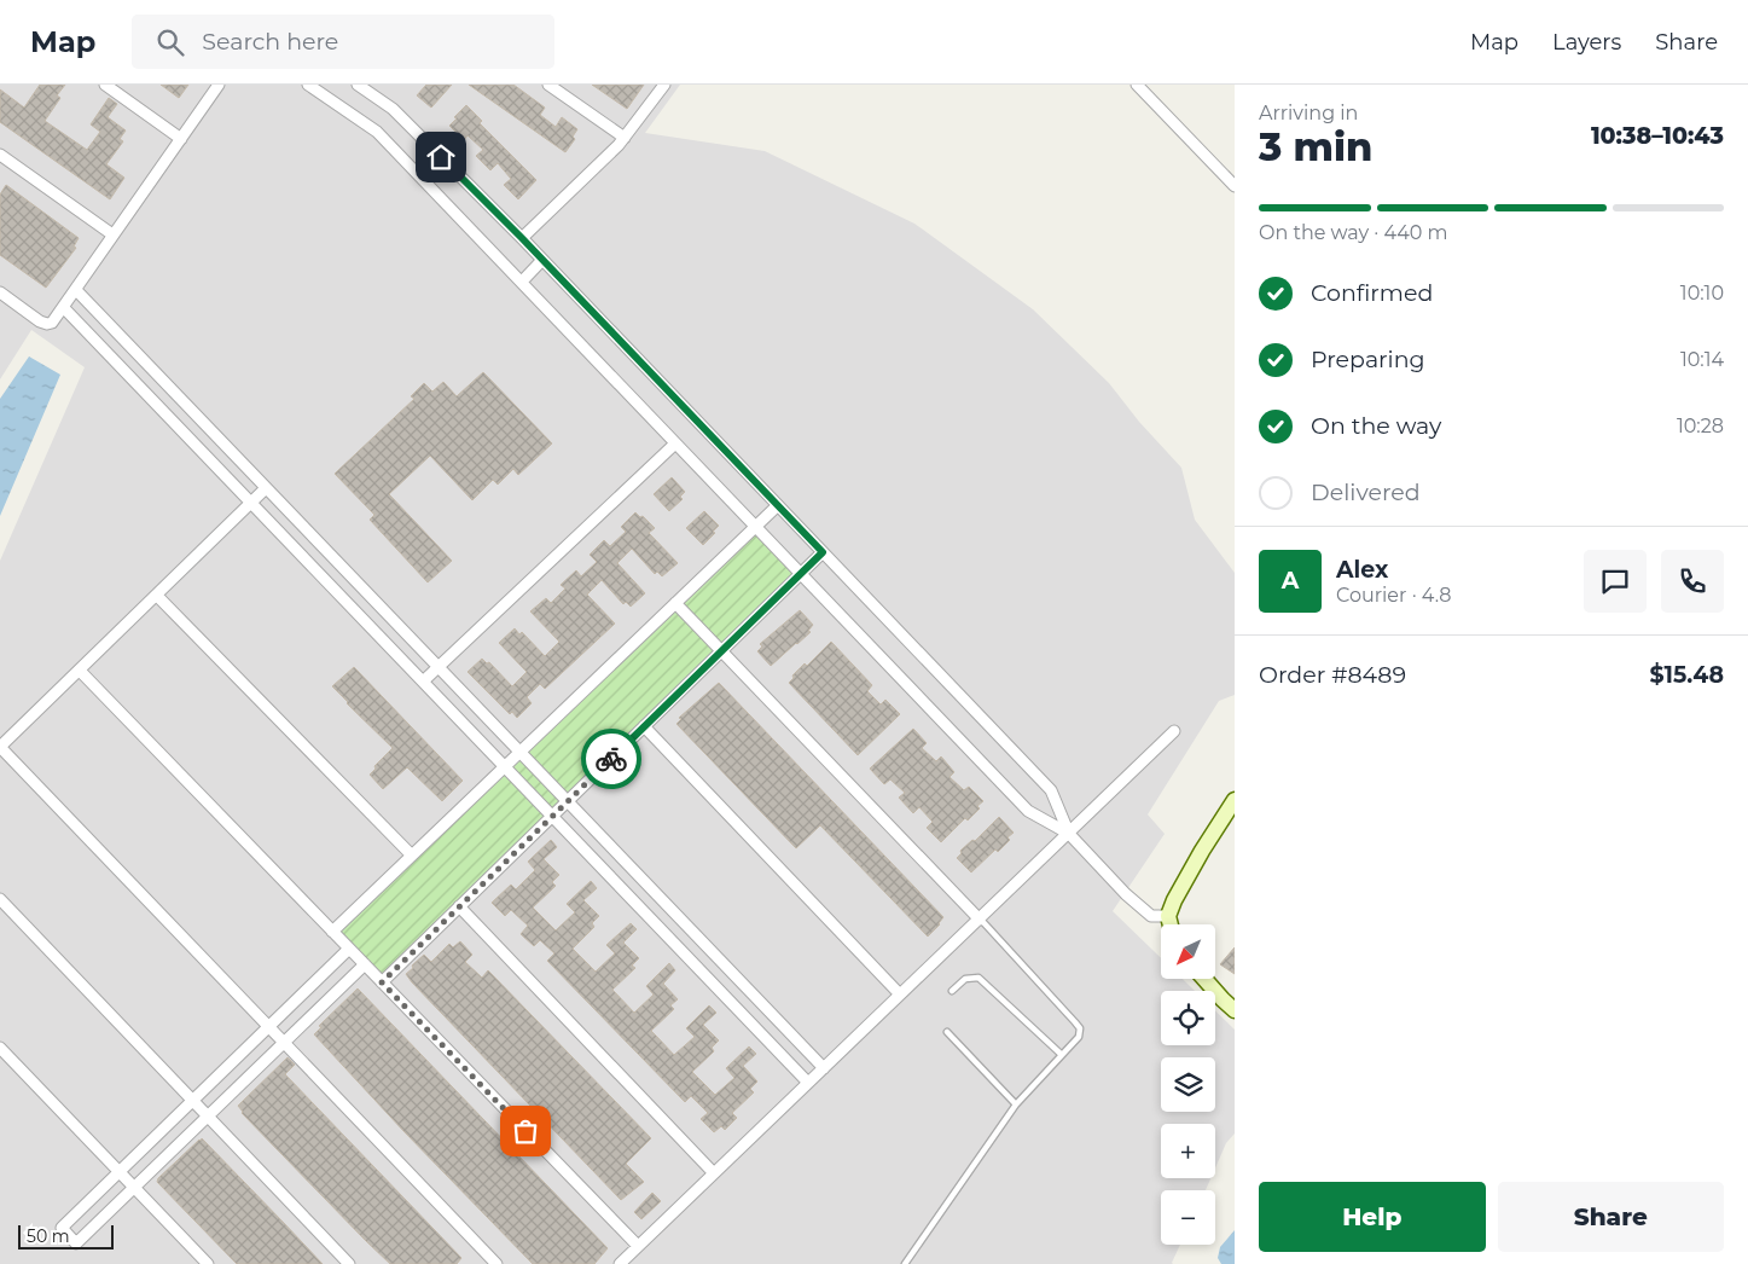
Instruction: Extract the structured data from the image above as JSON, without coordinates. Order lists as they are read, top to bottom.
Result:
{
  "scale_bar": "50 m",
  "north": "bottom left",
  "page": {
    "header": "Map",
    "search": "Search here",
    "nav": ["Map", "Layers", "Share"],
    "heading": ["3 min", "Arriving in", "10:38–10:43"],
    "panel": [
      "Alex",
      "Courier · 4.8",
      "Order #8489",
      "$15.48"
    ],
    "bar": "On the way · 440 m",
    "list": [
      ["Confirmed", "10:10"],
      ["Preparing", "10:14"],
      ["On the way", "10:28"],
      "Delivered"
    ],
    "round": "A",
    "map_buttons": ["+", "−"],
    "buttons": ["Help", "Share"],
    "scale": "50 m"
  }
}
